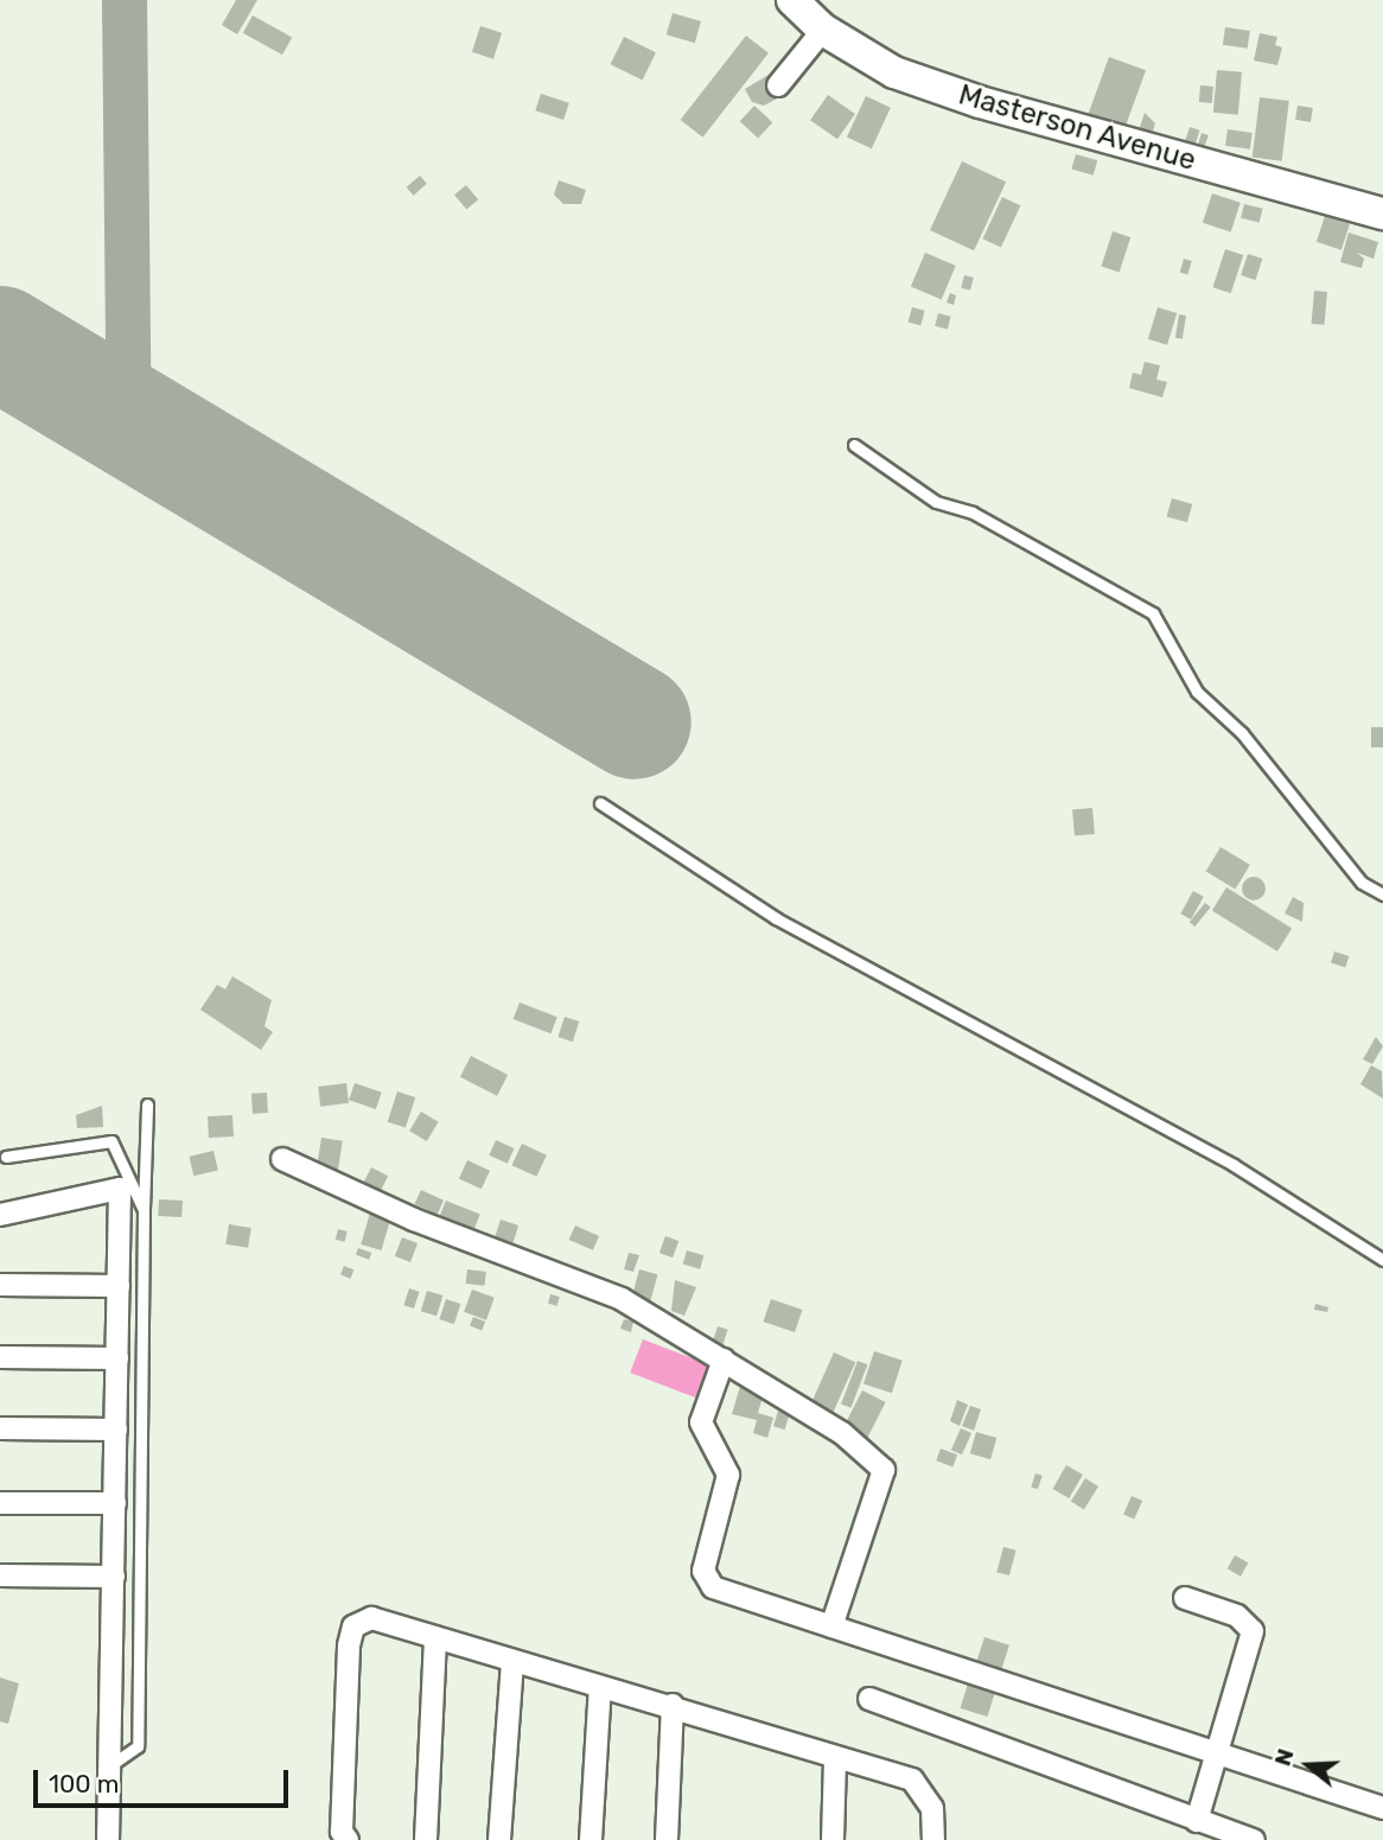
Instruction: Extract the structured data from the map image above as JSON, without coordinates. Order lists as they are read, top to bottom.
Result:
{
  "streets": {
    "main road": ["Masterson Avenue"]
  },
  "scale_bar": "100 m",
  "north": "left"
}
